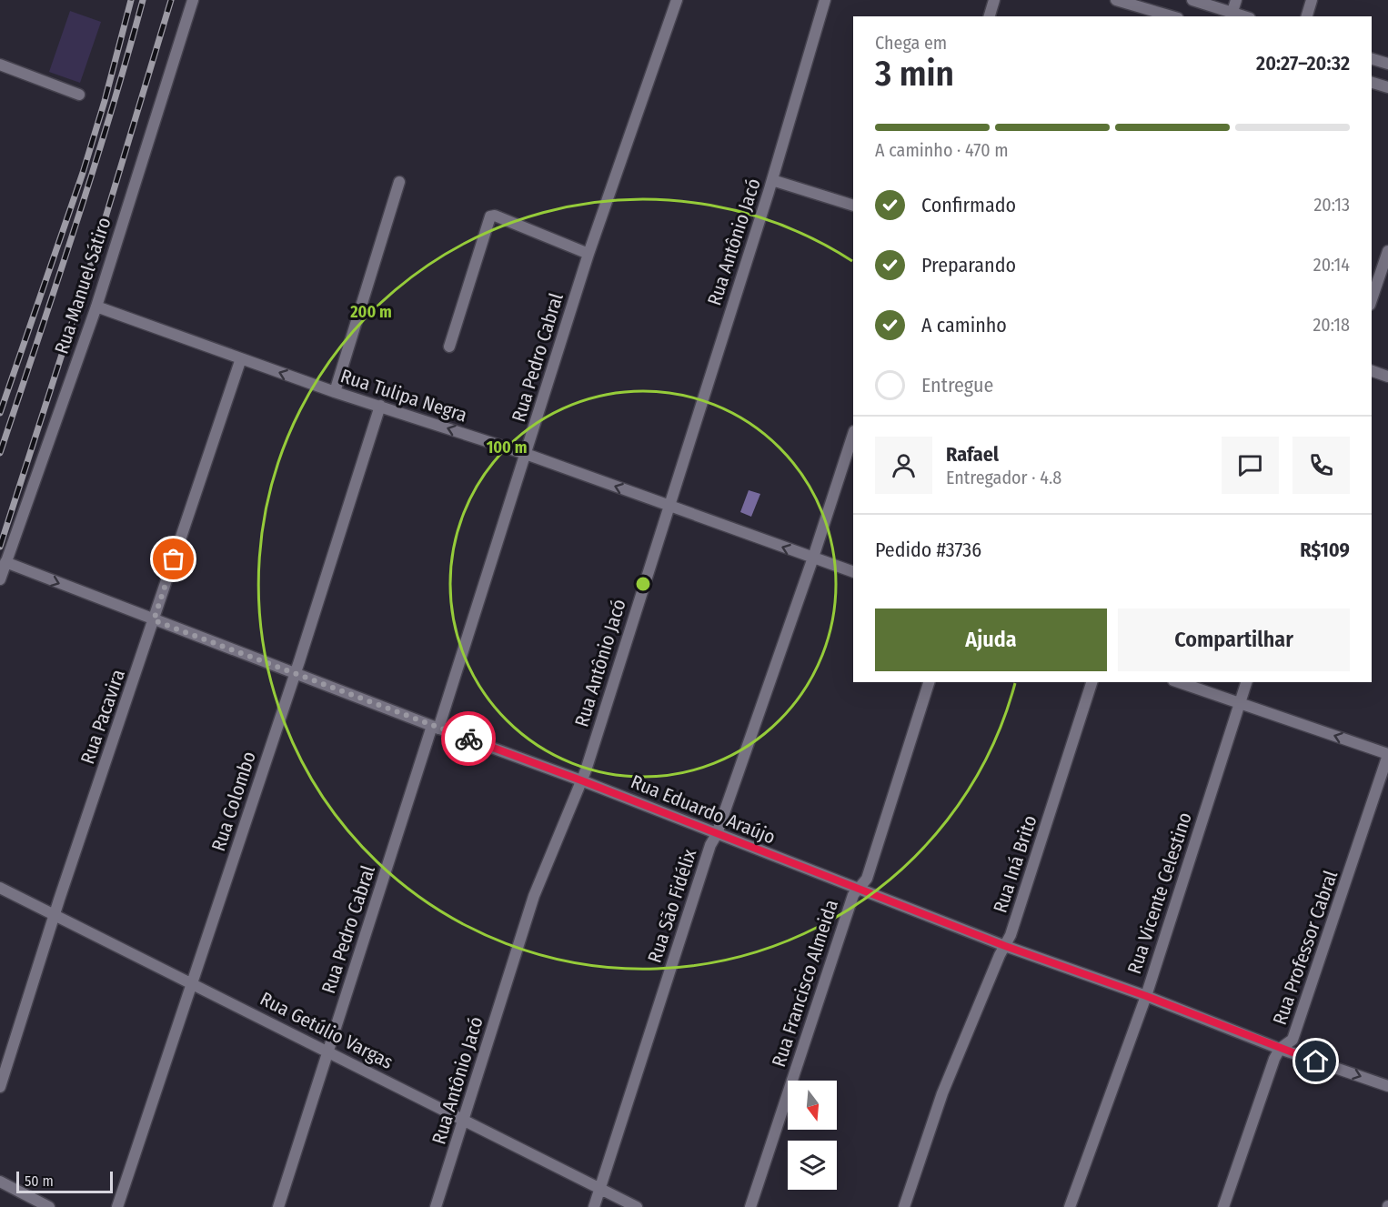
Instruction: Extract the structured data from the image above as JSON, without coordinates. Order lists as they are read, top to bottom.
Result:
{
  "streets": {
    "street": [
      "Rua Antônio Jacó",
      "Rua Manuel Sátiro",
      "Rua Pedro Cabral",
      "Rua Tulipa Negra",
      "Rua Pacavira",
      "Rua Colombo",
      "Rua Eduardo Araújo",
      "Rua Iná Brito",
      "Rua Vicente Celestino",
      "Rua São Fidélix",
      "Rua Professor Cabral",
      "Rua Francisco Almeida",
      "Rua Getúlio Vargas"
    ]
  },
  "crossings": [
    ["Rua Antônio Jacó", "Rua Tulipa Negra"],
    ["Rua Antônio Jacó", "Rua Eduardo Araújo"],
    ["Rua Antônio Jacó", "Rua Getúlio Vargas"],
    ["Rua Manuel Sátiro", "Rua Tulipa Negra"],
    ["Rua Manuel Sátiro", "Rua Eduardo Araújo"],
    ["Rua Pedro Cabral", "Rua Tulipa Negra"],
    ["Rua Pedro Cabral", "Rua Eduardo Araújo"],
    ["Rua Pedro Cabral", "Rua Getúlio Vargas"],
    ["Rua Tulipa Negra", "Rua Pacavira"],
    ["Rua Tulipa Negra", "Rua Colombo"],
    ["Rua Tulipa Negra", "Rua São Fidélix"],
    ["Rua Pacavira", "Rua Eduardo Araújo"],
    ["Rua Pacavira", "Rua Getúlio Vargas"],
    ["Rua Colombo", "Rua Eduardo Araújo"],
    ["Rua Colombo", "Rua Getúlio Vargas"],
    ["Rua Eduardo Araújo", "Rua Iná Brito"],
    ["Rua Eduardo Araújo", "Rua Vicente Celestino"],
    ["Rua Eduardo Araújo", "Rua São Fidélix"],
    ["Rua Eduardo Araújo", "Rua Professor Cabral"],
    ["Rua Eduardo Araújo", "Rua Francisco Almeida"],
    ["Rua São Fidélix", "Rua Getúlio Vargas"]
  ],
  "one_way": ["Rua Tulipa Negra"],
  "scale_bar": "50 m",
  "north": "bottom",
  "page": {
    "heading": ["3 min", "Chega em", "20:27–20:32"],
    "panel": [
      "Rafael",
      "Entregador · 4.8",
      "Pedido #3736",
      "R$109"
    ],
    "bar": "A caminho · 470 m",
    "list": [
      ["Confirmado", "20:13"],
      ["Preparando", "20:14"],
      ["A caminho", "20:18"],
      "Entregue"
    ],
    "buttons": ["Ajuda", "Compartilhar"],
    "scale": "50 m"
  },
  "rings": ["200 m", "100 m"]
}
